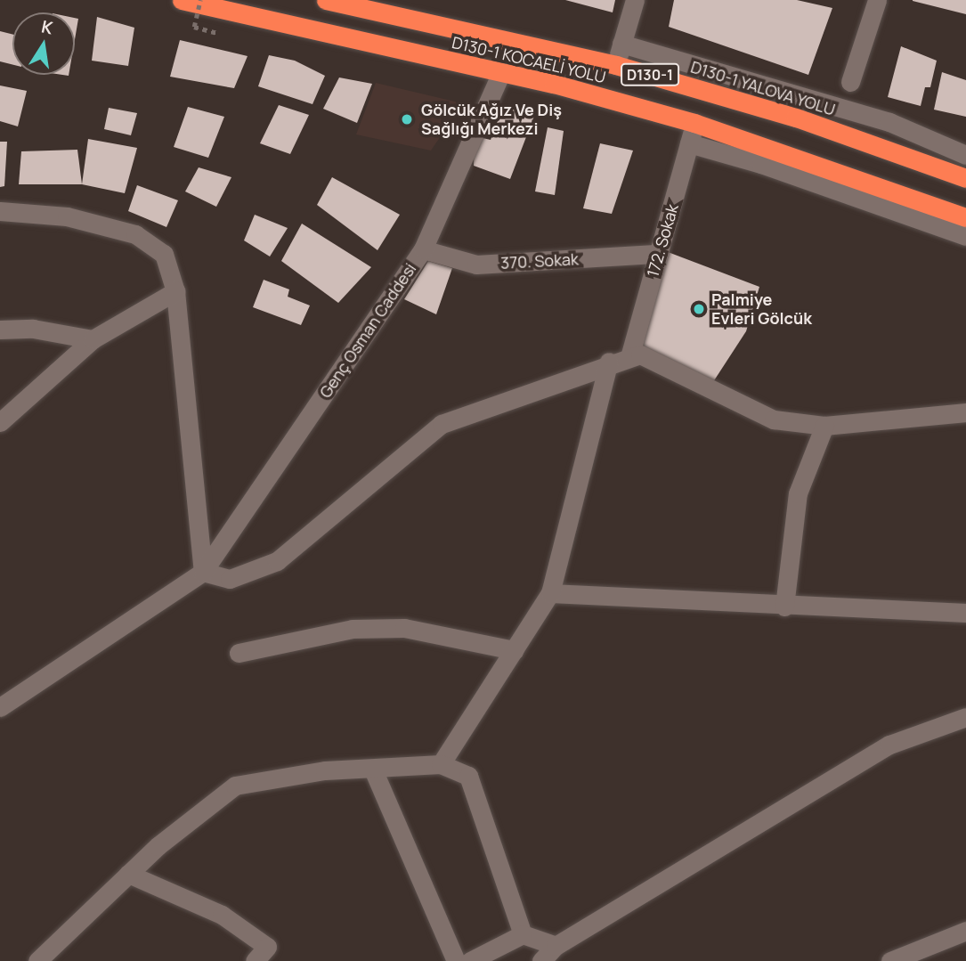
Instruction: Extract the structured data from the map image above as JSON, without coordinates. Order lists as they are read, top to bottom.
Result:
{
  "streets": {
    "highway": ["D130-1 KOCAELİ YOLU", "D130-1", "D130-1 YALOVA YOLU"],
    "street": ["172. Sokak", "370. Sokak", "Genç Osman Caddesi"]
  },
  "crossings": [
    ["D130-1 KOCAELİ YOLU", "172. Sokak"],
    ["D130-1 KOCAELİ YOLU", "Genç Osman Caddesi"],
    ["172. Sokak", "370. Sokak"],
    ["370. Sokak", "Genç Osman Caddesi"]
  ],
  "places": ["Gölcük Ağız Ve Diş Sağlığı Merkezi", "Palmiye Evleri Gölcük"],
  "north": "top"
}
